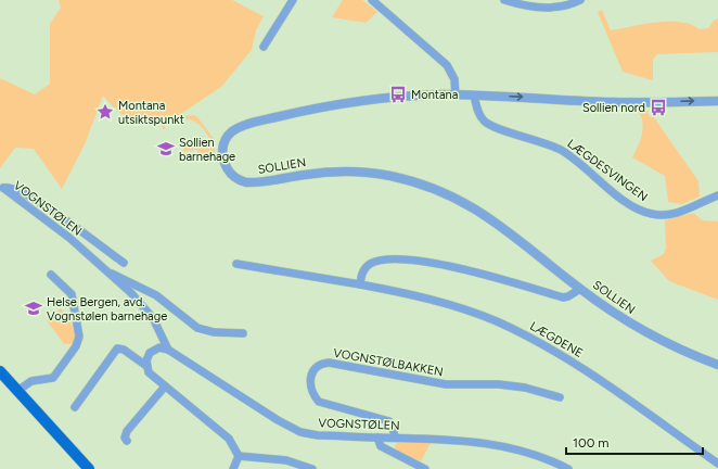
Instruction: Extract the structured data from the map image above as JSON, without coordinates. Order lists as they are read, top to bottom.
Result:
{
  "streets": {
    "street": [
      "SOLLIEN",
      "LÆGDESVINGEN",
      "VOGNSTØLEN",
      "LÆGDENE",
      "VOGNSTØLBAKKEN"
    ]
  },
  "crossings": [
    ["SOLLIEN", "LÆGDESVINGEN"],
    ["VOGNSTØLEN", "VOGNSTØLBAKKEN"]
  ],
  "places": {
    "bus stop": ["Montana", "Sollien nord"],
    "place": ["Montana utsiktspunkt"],
    "school or university": ["Sollien barnehage", "Helse Bergen, avd. Vognstølen barnehage"]
  },
  "scale_bar": "100 m"
}
